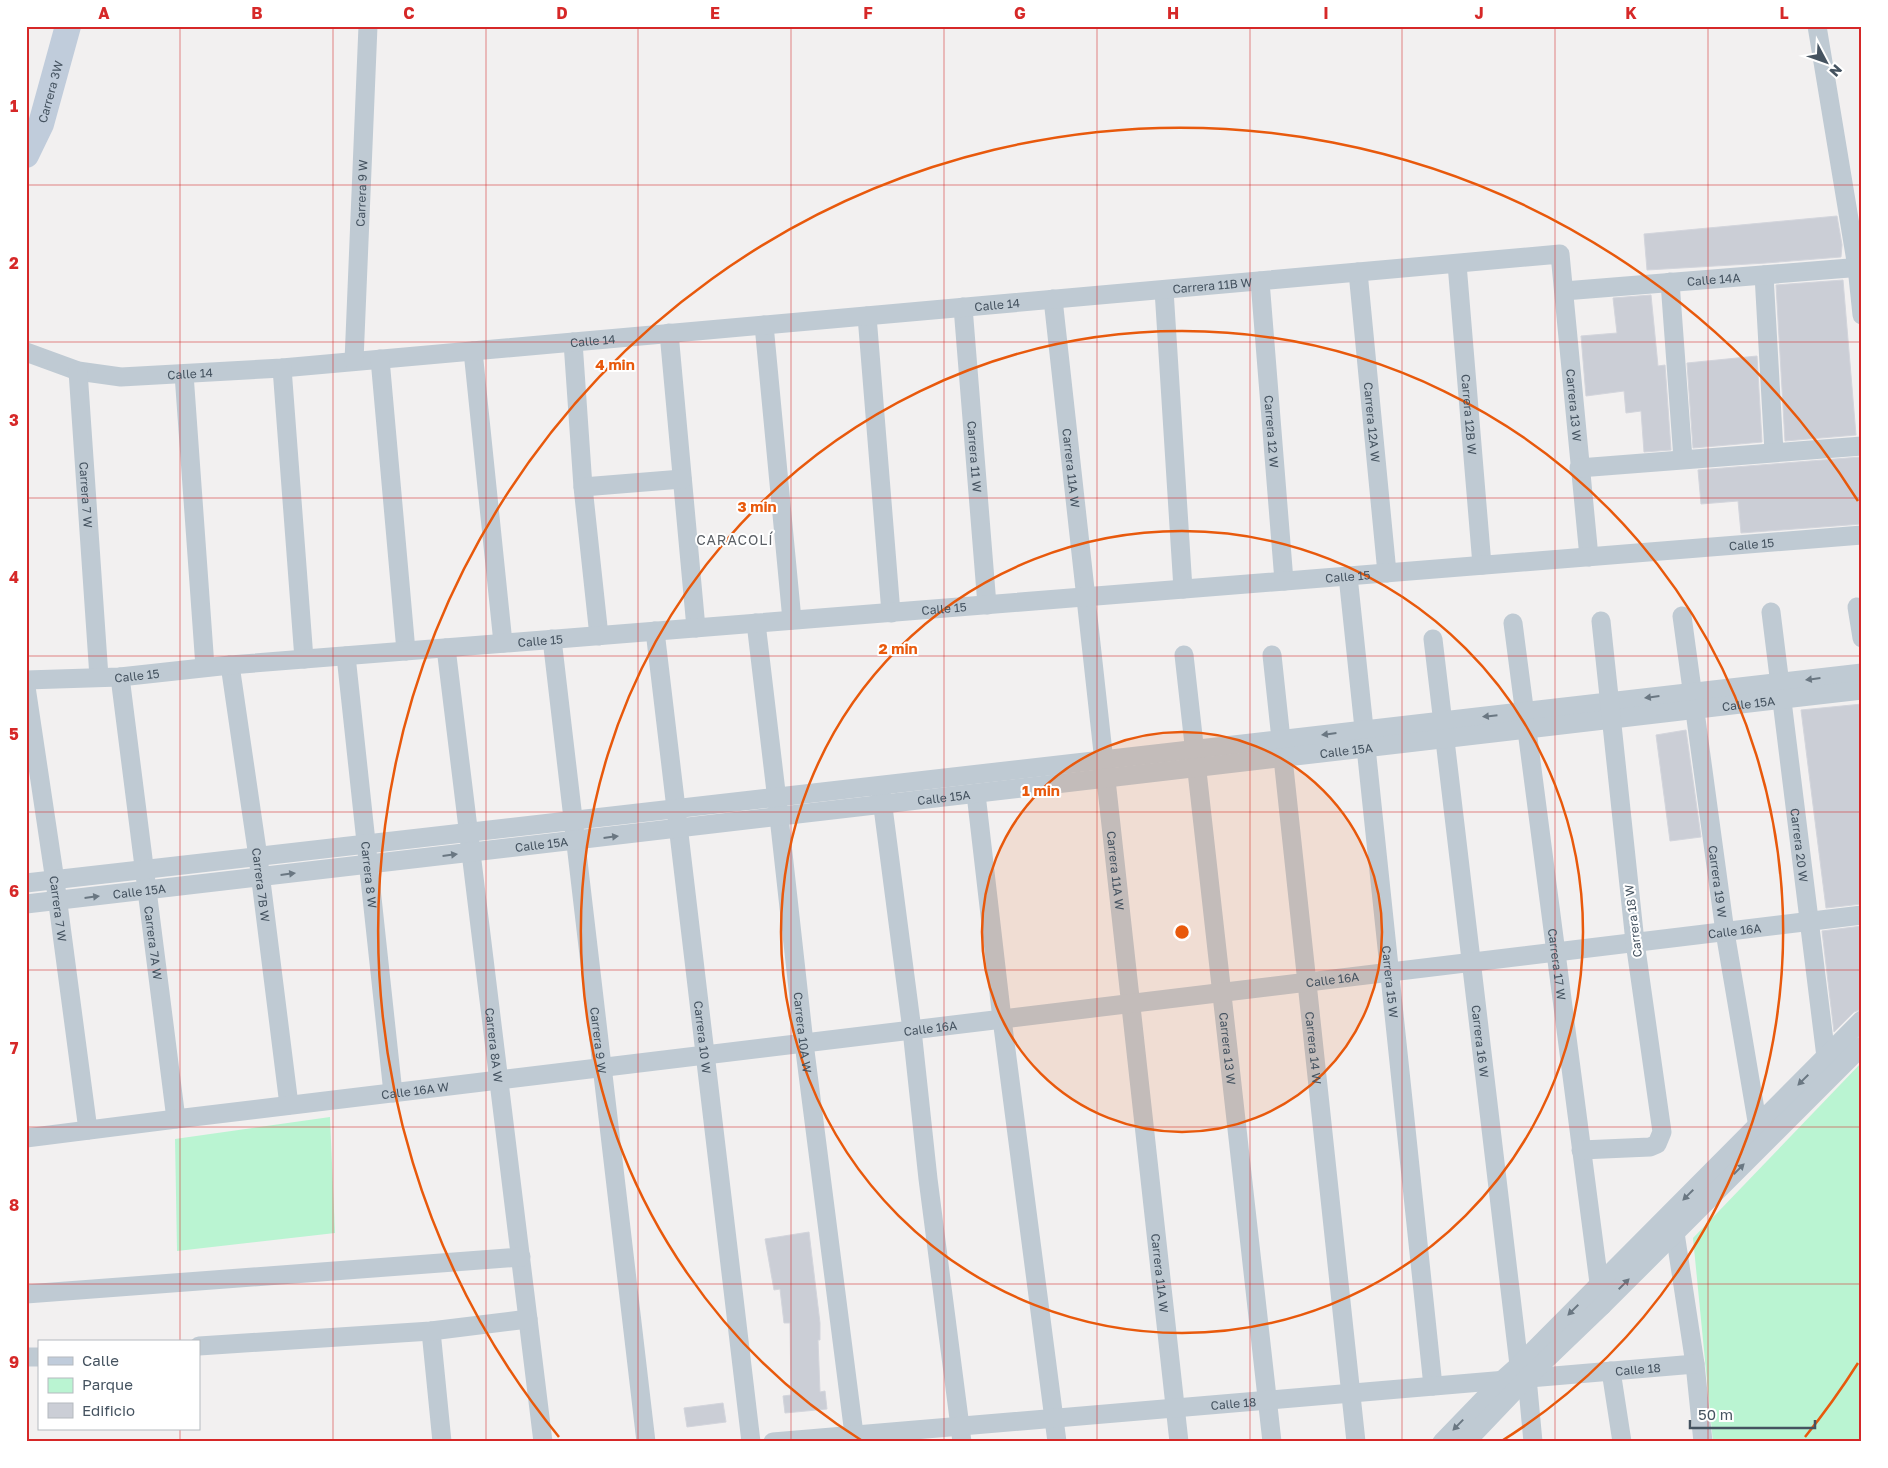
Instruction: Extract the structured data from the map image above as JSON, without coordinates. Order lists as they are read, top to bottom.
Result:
{
  "streets": {
    "street": [
      "Carrera 3W",
      "Carrera 9 W",
      "Calle 14A",
      "Carrera 11B W",
      "Calle 14",
      "Carrera 13 W",
      "Carrera 12B W",
      "Carrera 12A W",
      "Carrera 12 W",
      "Carrera 11 W",
      "Carrera 11A W",
      "Carrera 7 W",
      "Calle 15",
      "Calle 15A",
      "Carrera 20 W",
      "Carrera 8 W",
      "Carrera 19 W",
      "Carrera 7B W",
      "Carrera 18 W",
      "Calle 16A",
      "Carrera 7A W",
      "Carrera 17 W",
      "Carrera 15 W",
      "Carrera 10A W",
      "Carrera 10 W",
      "Carrera 16 W",
      "Carrera 8A W",
      "Carrera 14 W",
      "Calle 16A W",
      "Calle 18"
    ]
  },
  "crossings": [
    ["Carrera 9 W", "Calle 14"],
    ["Carrera 9 W", "Calle 15"],
    ["Carrera 9 W", "Calle 15A"],
    ["Carrera 9 W", "Calle 16A W"],
    ["Calle 14A", "Carrera 13 W"],
    ["Carrera 11B W", "Calle 14"],
    ["Carrera 11B W", "Carrera 13 W"],
    ["Carrera 11B W", "Carrera 12B W"],
    ["Carrera 11B W", "Carrera 12A W"],
    ["Carrera 11B W", "Carrera 12 W"],
    ["Carrera 11B W", "Calle 15"],
    ["Calle 14", "Carrera 11 W"],
    ["Calle 14", "Carrera 11A W"],
    ["Calle 14", "Carrera 7 W"],
    ["Carrera 13 W", "Calle 15"],
    ["Carrera 13 W", "Calle 15A"],
    ["Carrera 13 W", "Calle 16A"],
    ["Carrera 13 W", "Calle 18"],
    ["Carrera 12B W", "Calle 15"],
    ["Carrera 12A W", "Calle 15"],
    ["Carrera 12 W", "Calle 15"],
    ["Carrera 11 W", "Calle 15"],
    ["Carrera 11A W", "Calle 15"],
    ["Carrera 11A W", "Calle 15A"],
    ["Carrera 11A W", "Calle 16A"],
    ["Carrera 11A W", "Calle 18"],
    ["Carrera 7 W", "Calle 15"],
    ["Carrera 7 W", "Calle 15A"],
    ["Carrera 7 W", "Calle 16A W"],
    ["Calle 15", "Carrera 8 W"],
    ["Calle 15", "Carrera 7B W"],
    ["Calle 15", "Carrera 7A W"],
    ["Calle 15", "Carrera 15 W"],
    ["Calle 15", "Carrera 10A W"],
    ["Calle 15", "Carrera 10 W"],
    ["Calle 15", "Carrera 8A W"],
    ["Calle 15A", "Carrera 20 W"],
    ["Calle 15A", "Carrera 8 W"],
    ["Calle 15A", "Carrera 19 W"],
    ["Calle 15A", "Carrera 7B W"],
    ["Calle 15A", "Carrera 18 W"],
    ["Calle 15A", "Carrera 7A W"],
    ["Calle 15A", "Carrera 17 W"],
    ["Calle 15A", "Carrera 15 W"],
    ["Calle 15A", "Carrera 10A W"],
    ["Calle 15A", "Carrera 10 W"],
    ["Calle 15A", "Carrera 16 W"],
    ["Calle 15A", "Carrera 8A W"],
    ["Calle 15A", "Carrera 14 W"],
    ["Carrera 20 W", "Calle 16A"],
    ["Carrera 8 W", "Calle 16A W"],
    ["Carrera 19 W", "Calle 16A"],
    ["Carrera 7B W", "Calle 16A W"],
    ["Carrera 18 W", "Calle 16A"],
    ["Carrera 18 W", "Carrera 17 W"],
    ["Calle 16A", "Carrera 17 W"],
    ["Calle 16A", "Carrera 15 W"],
    ["Calle 16A", "Carrera 10A W"],
    ["Calle 16A", "Carrera 16 W"],
    ["Calle 16A", "Carrera 14 W"],
    ["Calle 16A", "Calle 16A W"],
    ["Carrera 7A W", "Calle 16A W"],
    ["Carrera 15 W", "Calle 18"],
    ["Carrera 10A W", "Calle 16A W"],
    ["Carrera 10A W", "Calle 18"],
    ["Carrera 10 W", "Calle 16A W"],
    ["Carrera 16 W", "Calle 18"],
    ["Carrera 8A W", "Calle 16A W"],
    ["Carrera 14 W", "Calle 18"]
  ],
  "districts": ["CARACOLÍ"],
  "legend": ["Calle", "Parque", "Edificio"],
  "scale_bar": "50 m",
  "north": "bottom right",
  "grid": {
    "columns": [
      "A",
      "B",
      "C",
      "D",
      "E",
      "F",
      "G",
      "H",
      "I",
      "J",
      "K",
      "L"
    ],
    "rows": [
      "1",
      "2",
      "3",
      "4",
      "5",
      "6",
      "7",
      "8",
      "9"
    ]
  },
  "rings": [
    "4 min",
    "3 min",
    "2 min",
    "1 min"
  ]
}
